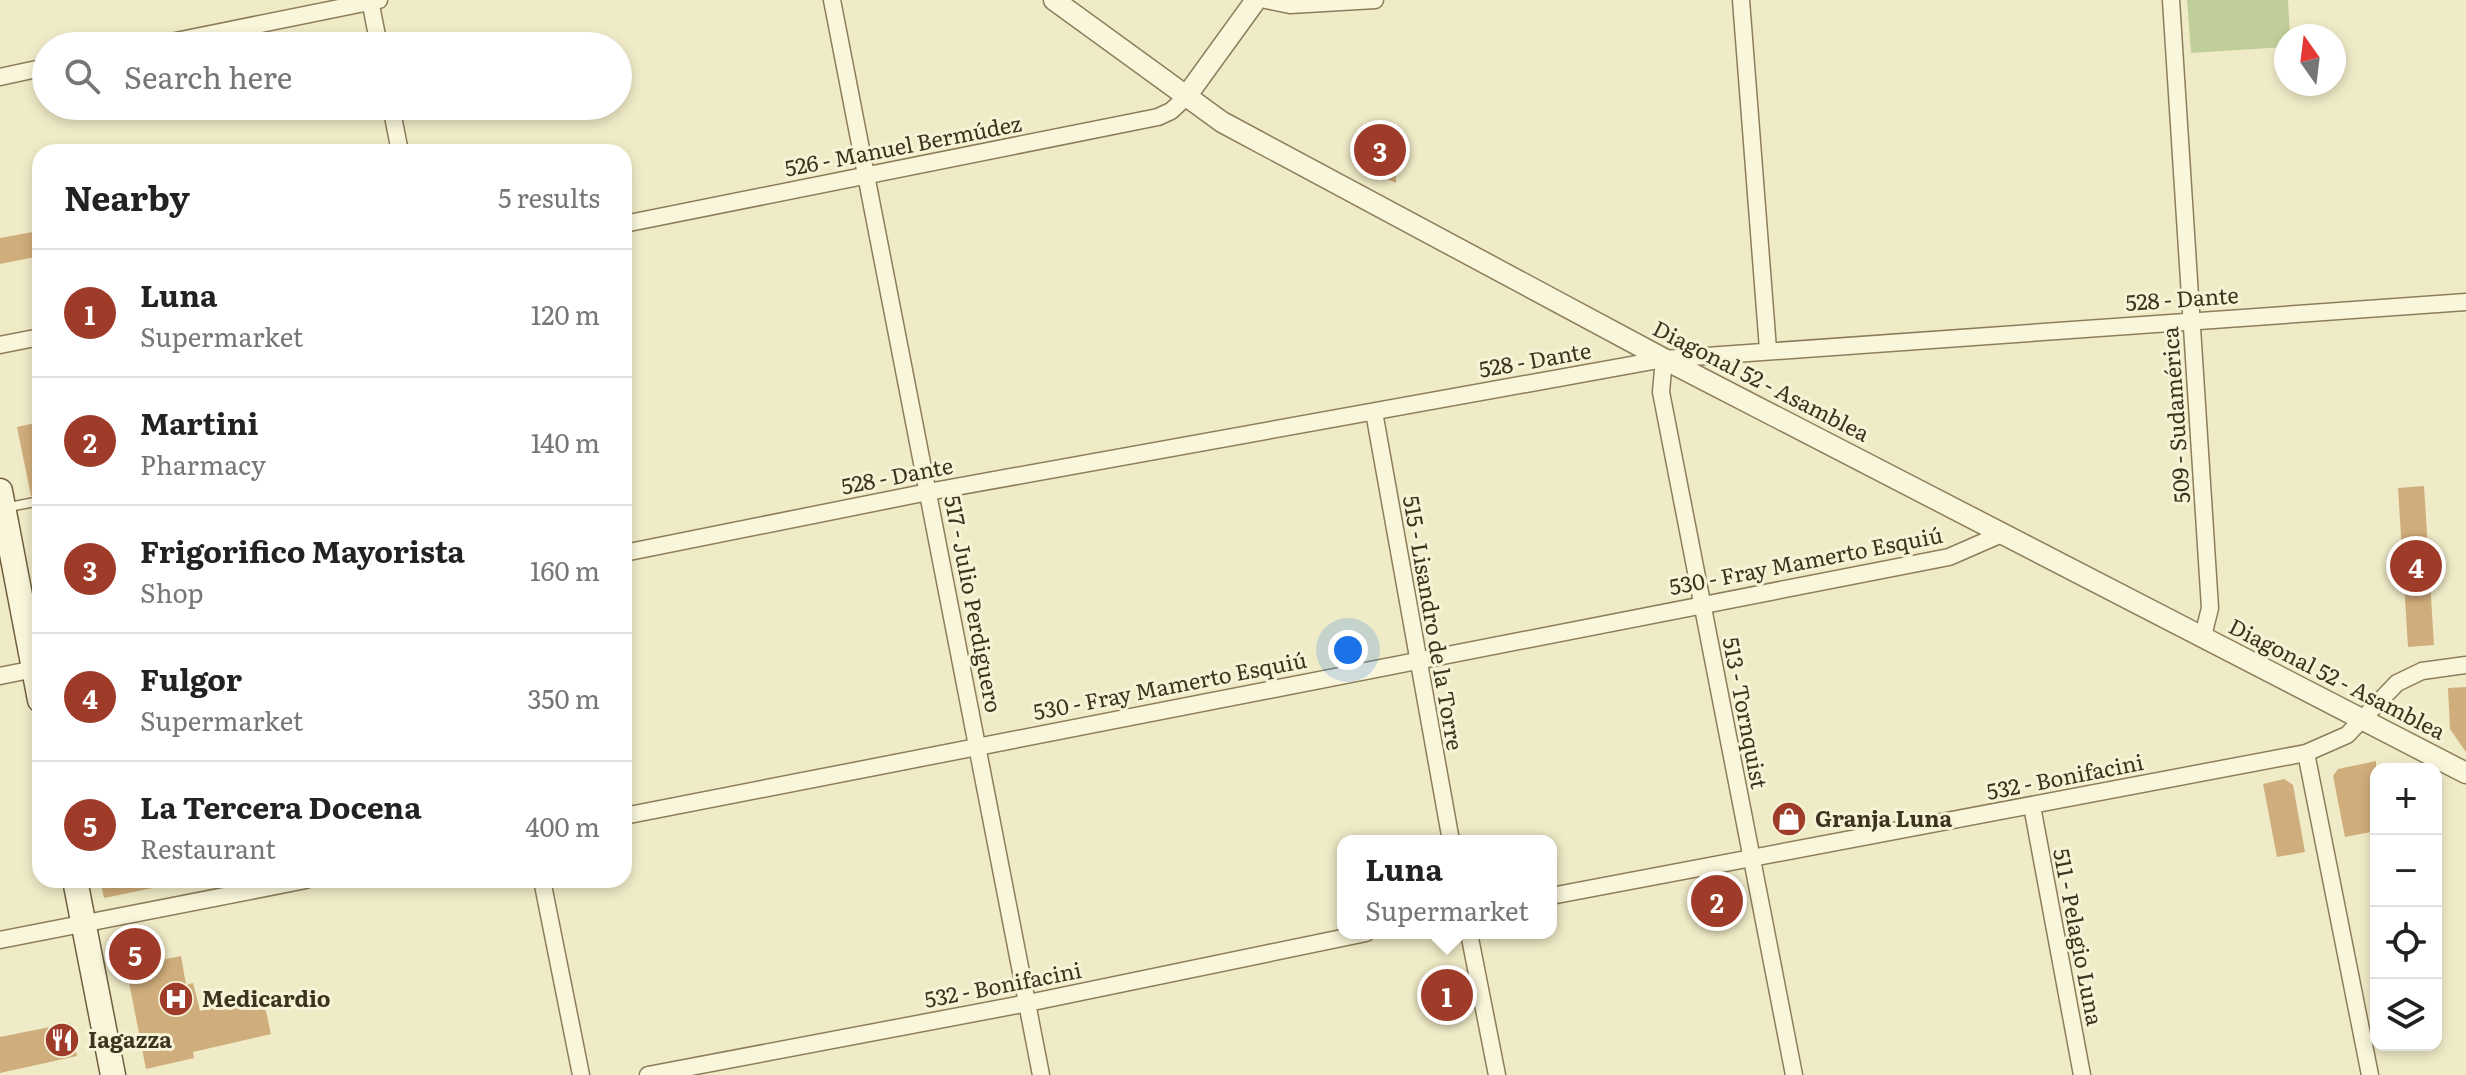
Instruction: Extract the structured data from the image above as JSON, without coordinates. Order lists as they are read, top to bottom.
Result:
{
  "streets": {
    "street": [
      "526 - Manuel Bermúdez",
      "528 - Dante",
      "Diagonal 52 - Asamblea",
      "509 - Sudamérica",
      "530 - Fray Mamerto Esquiú",
      "517 - Julio Perdiguero",
      "515 - Lisandro de la Torre",
      "513 - Tornquist",
      "532 - Bonifacini",
      "511 - Pelagio Luna"
    ]
  },
  "crossings": [
    ["526 - Manuel Bermúdez", "Diagonal 52 - Asamblea"],
    ["526 - Manuel Bermúdez", "517 - Julio Perdiguero"],
    ["528 - Dante", "Diagonal 52 - Asamblea"],
    ["528 - Dante", "509 - Sudamérica"],
    ["528 - Dante", "517 - Julio Perdiguero"],
    ["528 - Dante", "515 - Lisandro de la Torre"],
    ["528 - Dante", "513 - Tornquist"],
    ["Diagonal 52 - Asamblea", "509 - Sudamérica"],
    ["Diagonal 52 - Asamblea", "530 - Fray Mamerto Esquiú"],
    ["Diagonal 52 - Asamblea", "513 - Tornquist"],
    ["Diagonal 52 - Asamblea", "532 - Bonifacini"],
    ["530 - Fray Mamerto Esquiú", "517 - Julio Perdiguero"],
    ["530 - Fray Mamerto Esquiú", "515 - Lisandro de la Torre"],
    ["530 - Fray Mamerto Esquiú", "513 - Tornquist"],
    ["517 - Julio Perdiguero", "532 - Bonifacini"],
    ["513 - Tornquist", "532 - Bonifacini"],
    ["532 - Bonifacini", "511 - Pelagio Luna"]
  ],
  "places": {
    "shop": ["Granja Luna"],
    "hospital": ["Medicardio"],
    "restaurant": ["Iagazza"]
  },
  "north": "top",
  "page": {
    "search": "Search here",
    "pins": [
      "3",
      "4",
      "2",
      "5",
      "1"
    ],
    "heading": ["Nearby", "5 results"],
    "list": [
      {
        "mark": "1",
        "name": "Luna",
        "note": "Supermarket",
        "value": "120 m"
      },
      {
        "mark": "2",
        "name": "Martini",
        "note": "Pharmacy",
        "value": "140 m"
      },
      {
        "mark": "3",
        "name": "Frigorifico Mayorista",
        "note": "Shop",
        "value": "160 m"
      },
      {
        "mark": "4",
        "name": "Fulgor",
        "note": "Supermarket",
        "value": "350 m"
      },
      {
        "mark": "5",
        "name": "La Tercera Docena",
        "note": "Restaurant",
        "value": "400 m"
      }
    ],
    "map_buttons": ["+", "−"],
    "popup": ["Luna", "Supermarket"]
  }
}
